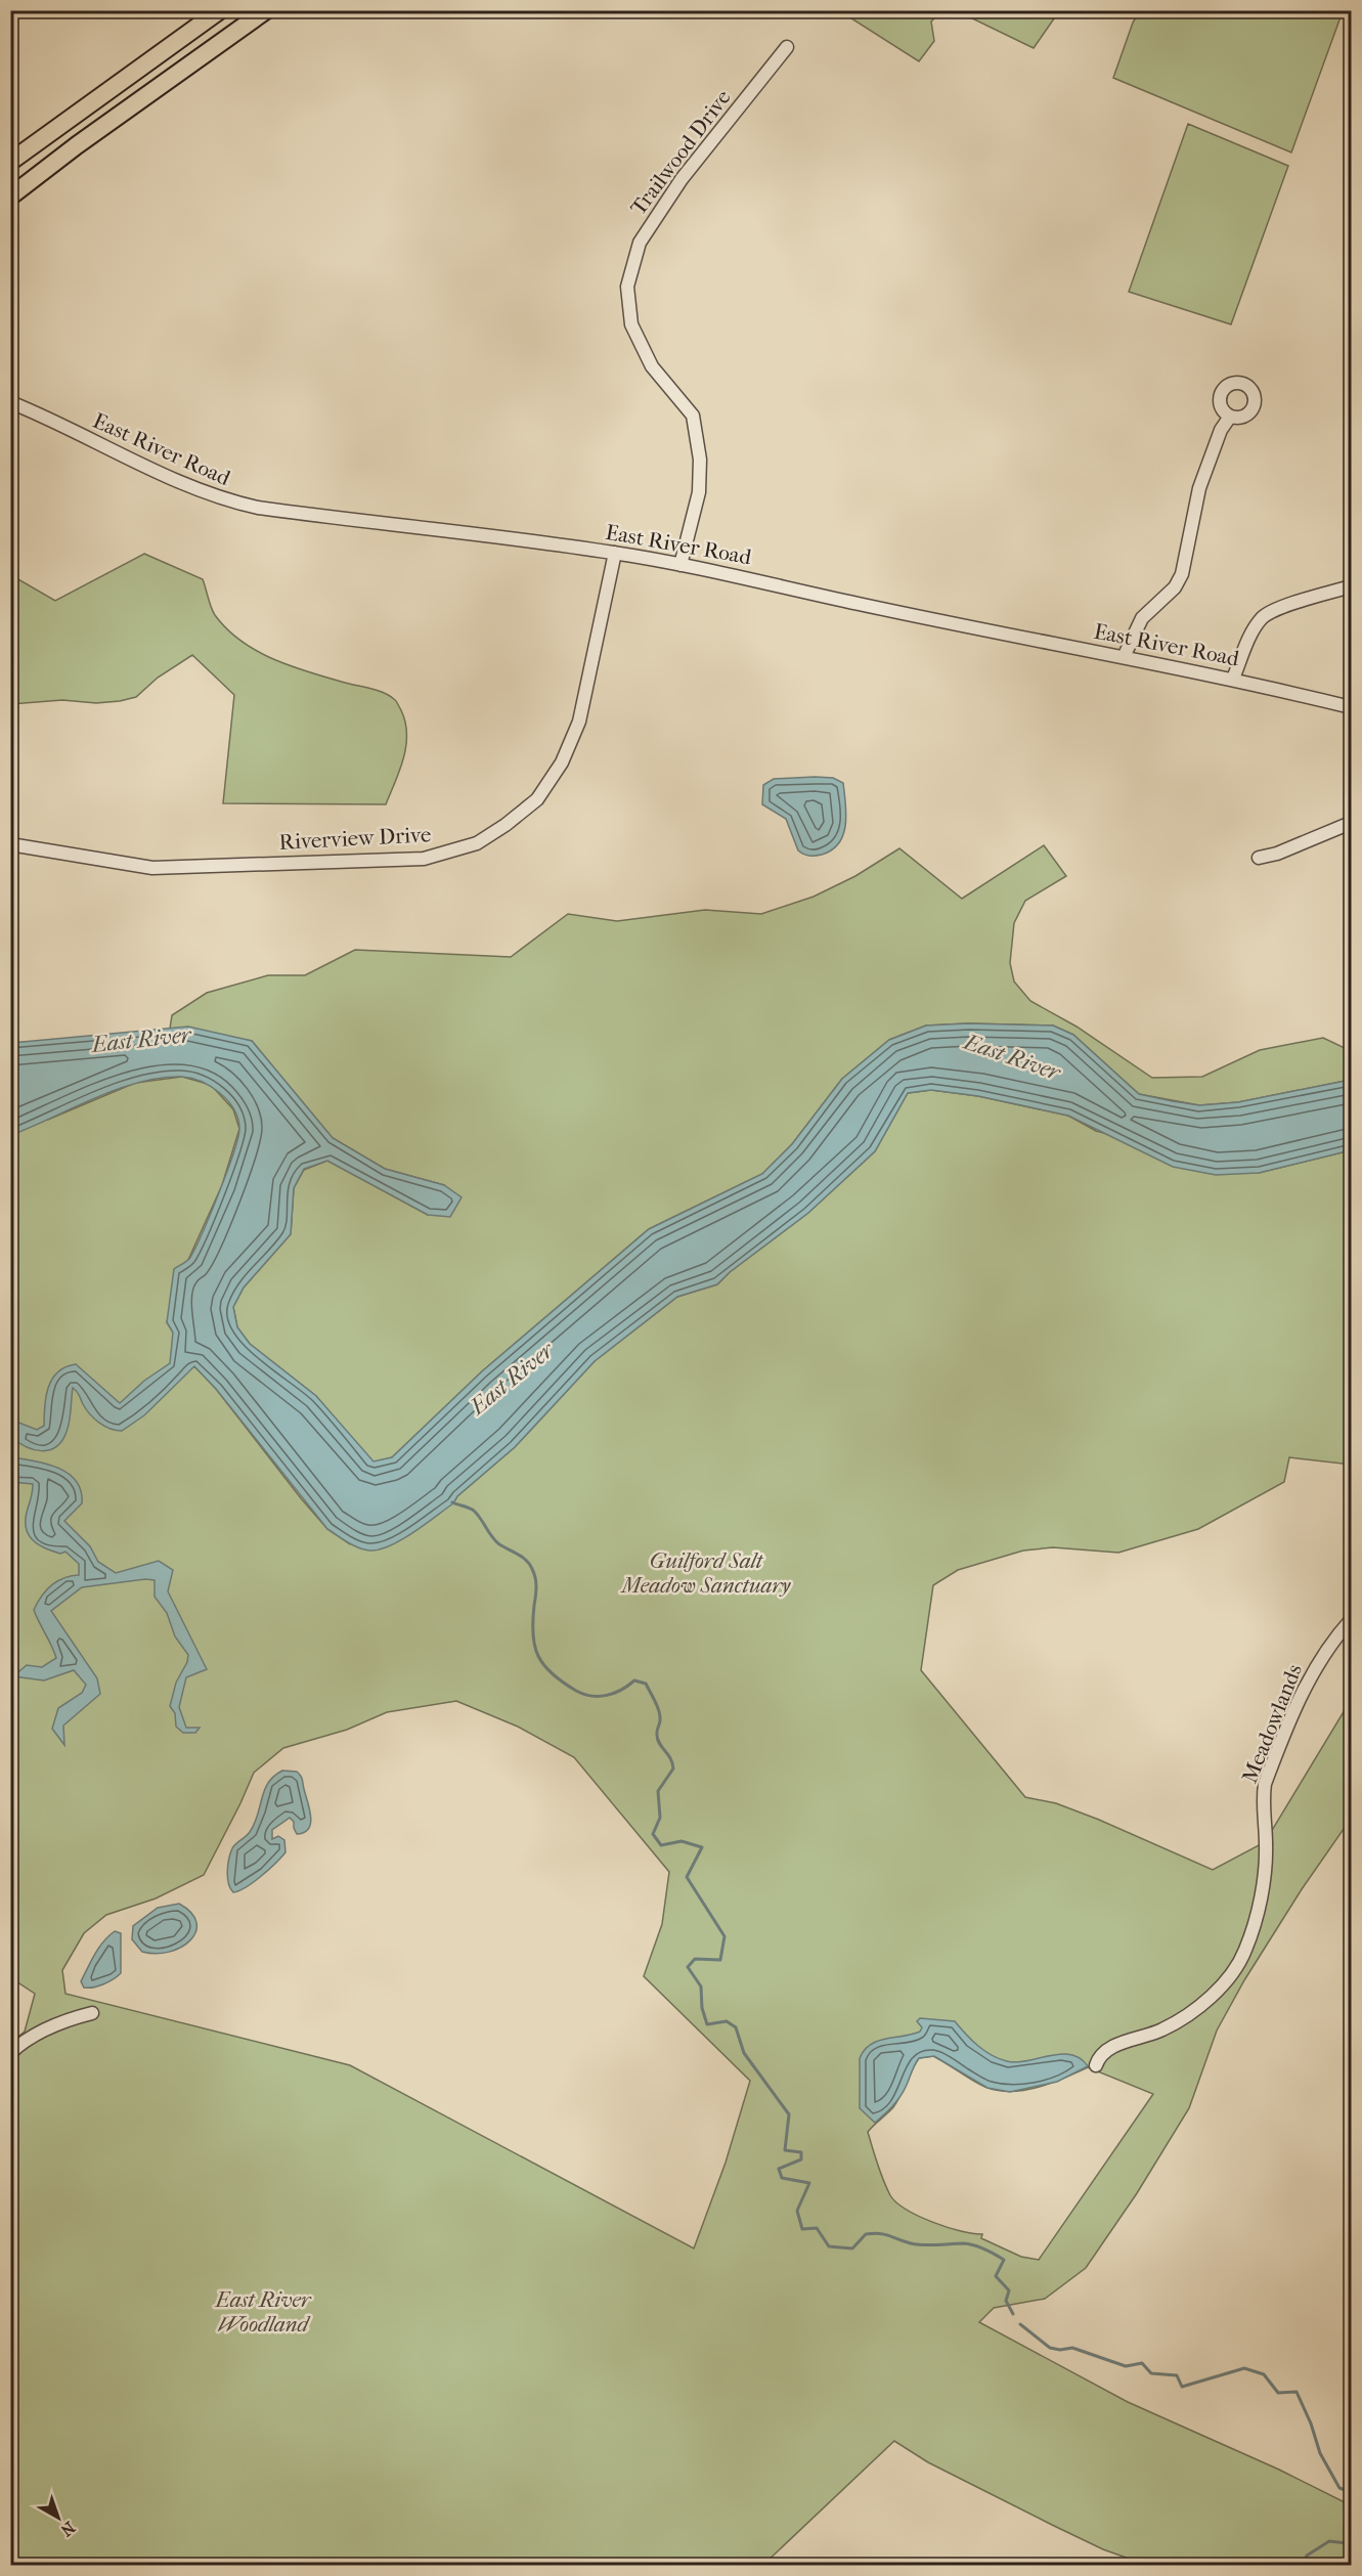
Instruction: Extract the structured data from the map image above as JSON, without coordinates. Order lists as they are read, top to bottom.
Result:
{
  "streets": {
    "street": [
      "Trailwood Drive",
      "East River Road",
      "Riverview Drive",
      "Meadowlands"
    ]
  },
  "crossings": [
    ["Trailwood Drive", "East River Road"],
    ["East River Road", "Riverview Drive"]
  ],
  "water": ["East River"],
  "parks": ["Guilford Salt Meadow Sanctuary", "East River Woodland"],
  "north": "bottom right"
}
